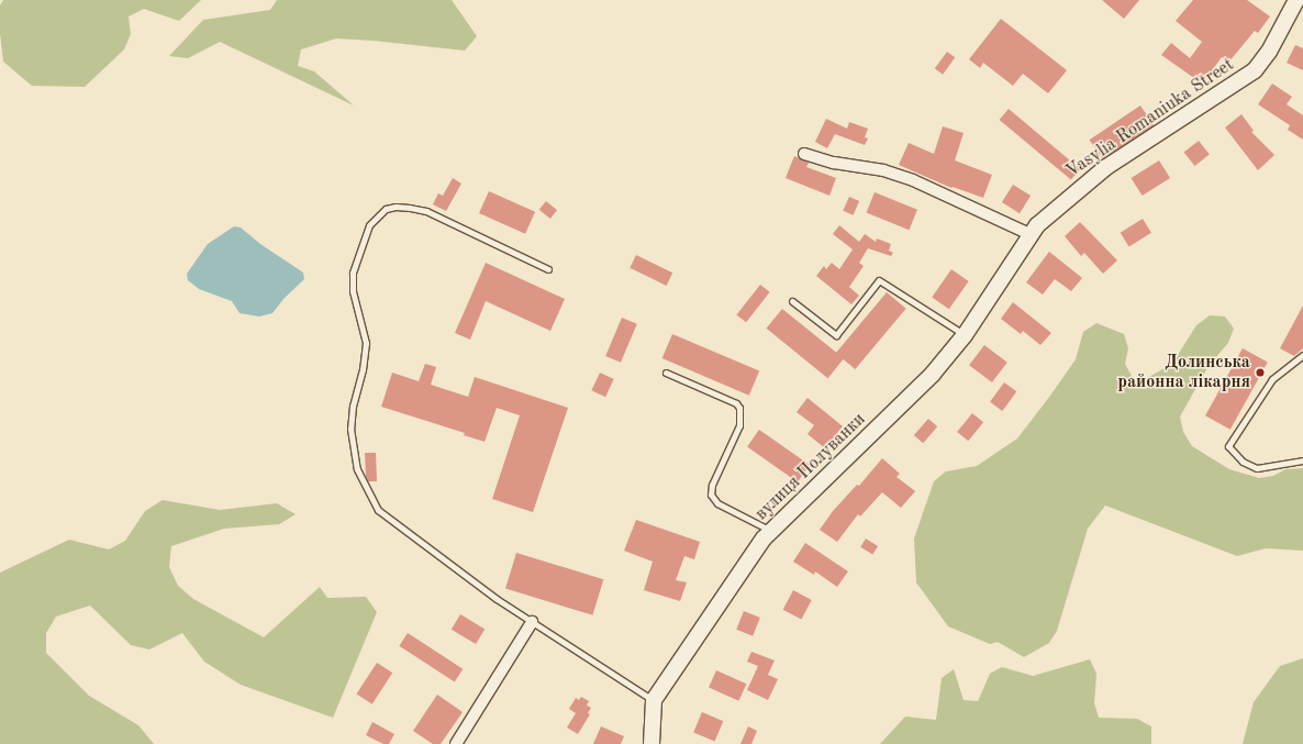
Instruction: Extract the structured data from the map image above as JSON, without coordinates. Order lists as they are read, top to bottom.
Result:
{
  "streets": {
    "street": ["Vasylia Romaniuka Street", "вулиця Полуванки"]
  },
  "crossings": [
    ["Vasylia Romaniuka Street", "вулиця Полуванки"]
  ],
  "places": ["Долинська районна лікарня"]
}
